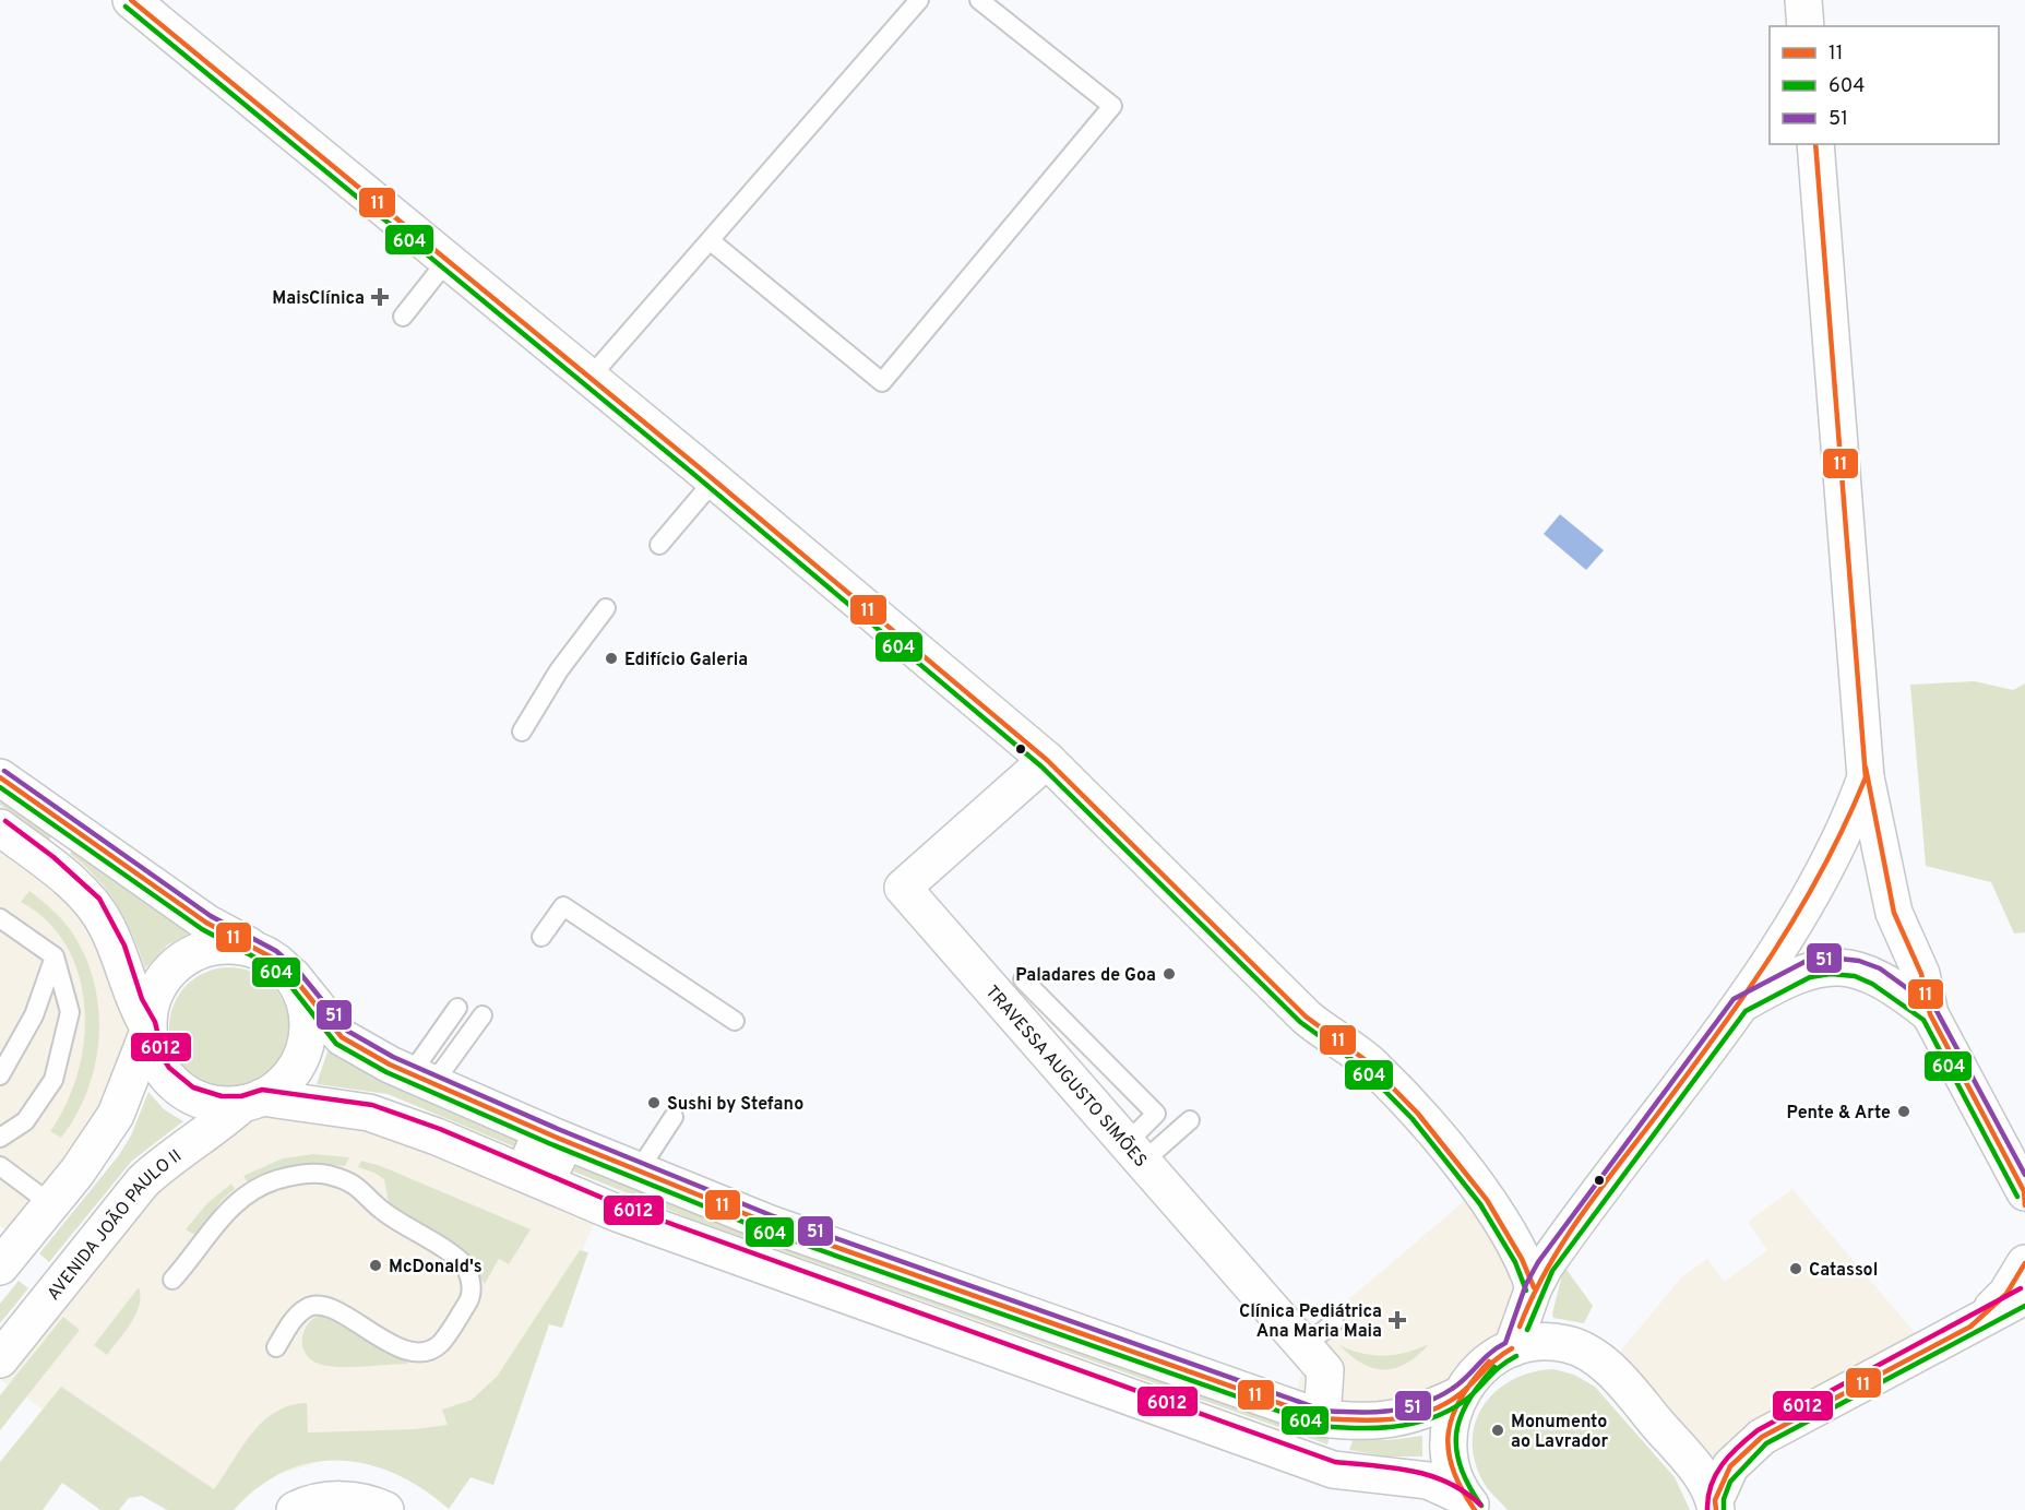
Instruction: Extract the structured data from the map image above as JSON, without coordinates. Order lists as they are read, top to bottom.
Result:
{
  "streets": {
    "main road": ["TRAVESSA AUGUSTO SIMÕES", "AVENIDA JOÃO PAULO II"]
  },
  "places": {
    "health": ["MaisClínica", "Clínica Pediátrica Ana Maria Maia"],
    "other": [
      "Edifício Galeria",
      "Paladares de Goa",
      "Sushi by Stefano",
      "Pente & Arte",
      "McDonald's",
      "Catassol",
      "Monumento ao Lavrador"
    ]
  },
  "lines": [
    "transit line 11",
    "transit line 604",
    "transit line 51",
    "transit line 6012"
  ],
  "legend": ["11", "604", "51"]
}
